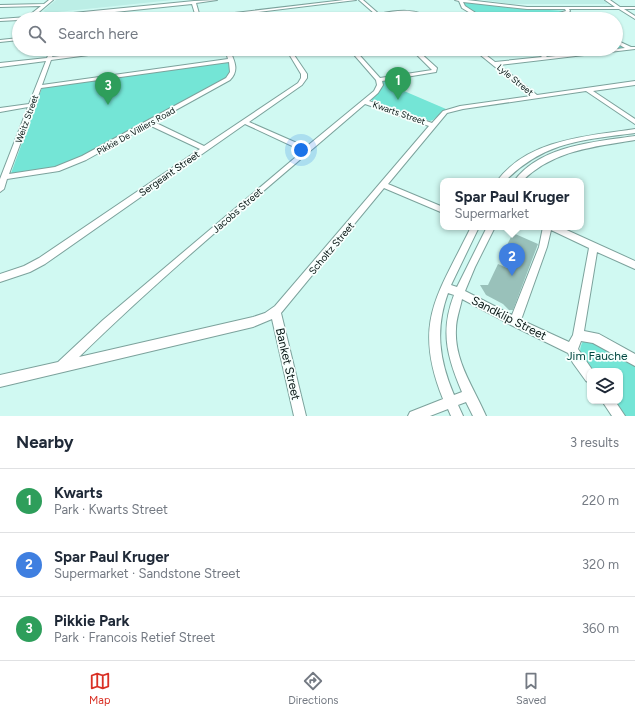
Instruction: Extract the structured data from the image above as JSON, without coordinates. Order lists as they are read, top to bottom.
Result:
{
  "streets": {
    "street": [
      "Lyle Street",
      "Kwarts Street",
      "Weitz Street",
      "Pikkie De Villiers Road",
      "Sergeant Street",
      "Jacobs Street",
      "Scholtz Street",
      "Sandklip Street",
      "Banket Street"
    ]
  },
  "crossings": [
    ["Lyle Street", "Scholtz Street"],
    ["Kwarts Street", "Jacobs Street"],
    ["Kwarts Street", "Scholtz Street"],
    ["Weitz Street", "Pikkie De Villiers Road"],
    ["Jacobs Street", "Scholtz Street"],
    ["Scholtz Street", "Banket Street"]
  ],
  "parks": ["Jim Fauche"],
  "page": {
    "search": "Search here",
    "pins": ["1", "3", "2"],
    "popup": ["Spar Paul Kruger", "Supermarket"],
    "heading": ["Nearby", "3 results"],
    "list": [
      {
        "mark": "1",
        "name": "Kwarts",
        "note": "Park · Kwarts Street",
        "value": "220 m"
      },
      {
        "mark": "2",
        "name": "Spar Paul Kruger",
        "note": "Supermarket · Sandstone Street",
        "value": "320 m"
      },
      {
        "mark": "3",
        "name": "Pikkie Park",
        "note": "Park · Francois Retief Street",
        "value": "360 m"
      }
    ],
    "nav": ["Map", "Directions", "Saved"]
  }
}
